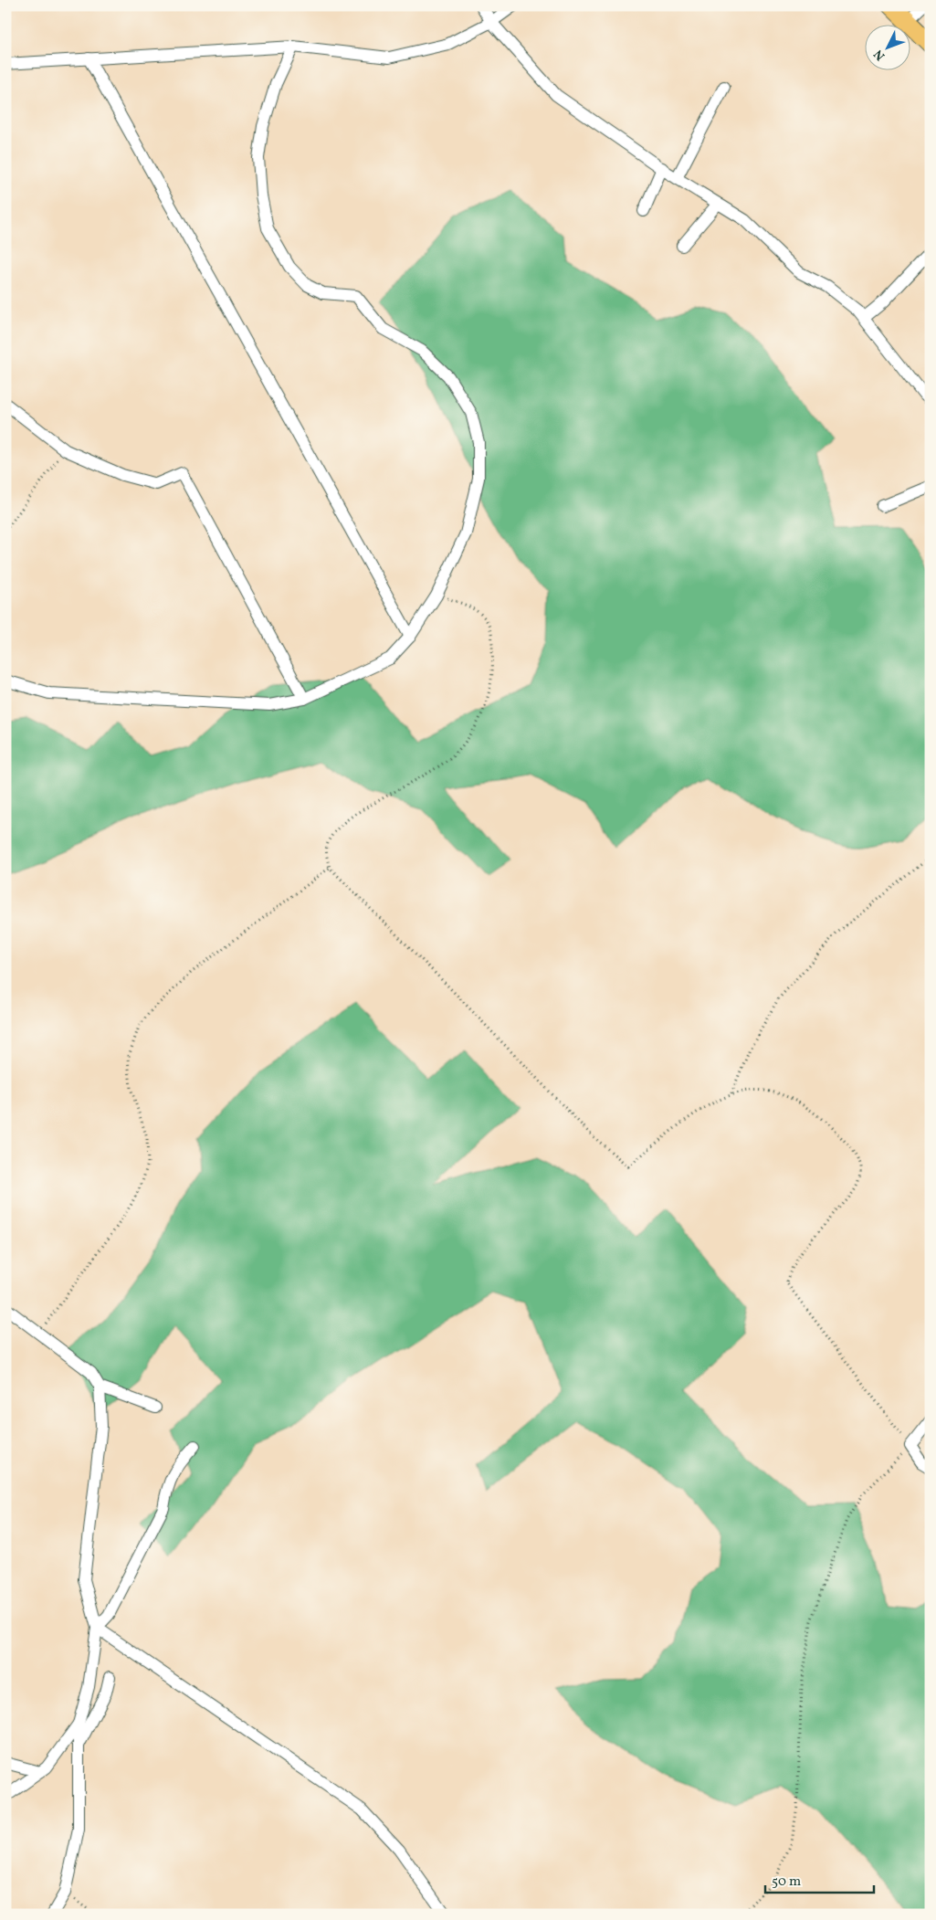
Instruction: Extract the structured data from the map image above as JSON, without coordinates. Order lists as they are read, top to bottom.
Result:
{
  "scale_bar": "50 m",
  "north": "bottom left"
}
